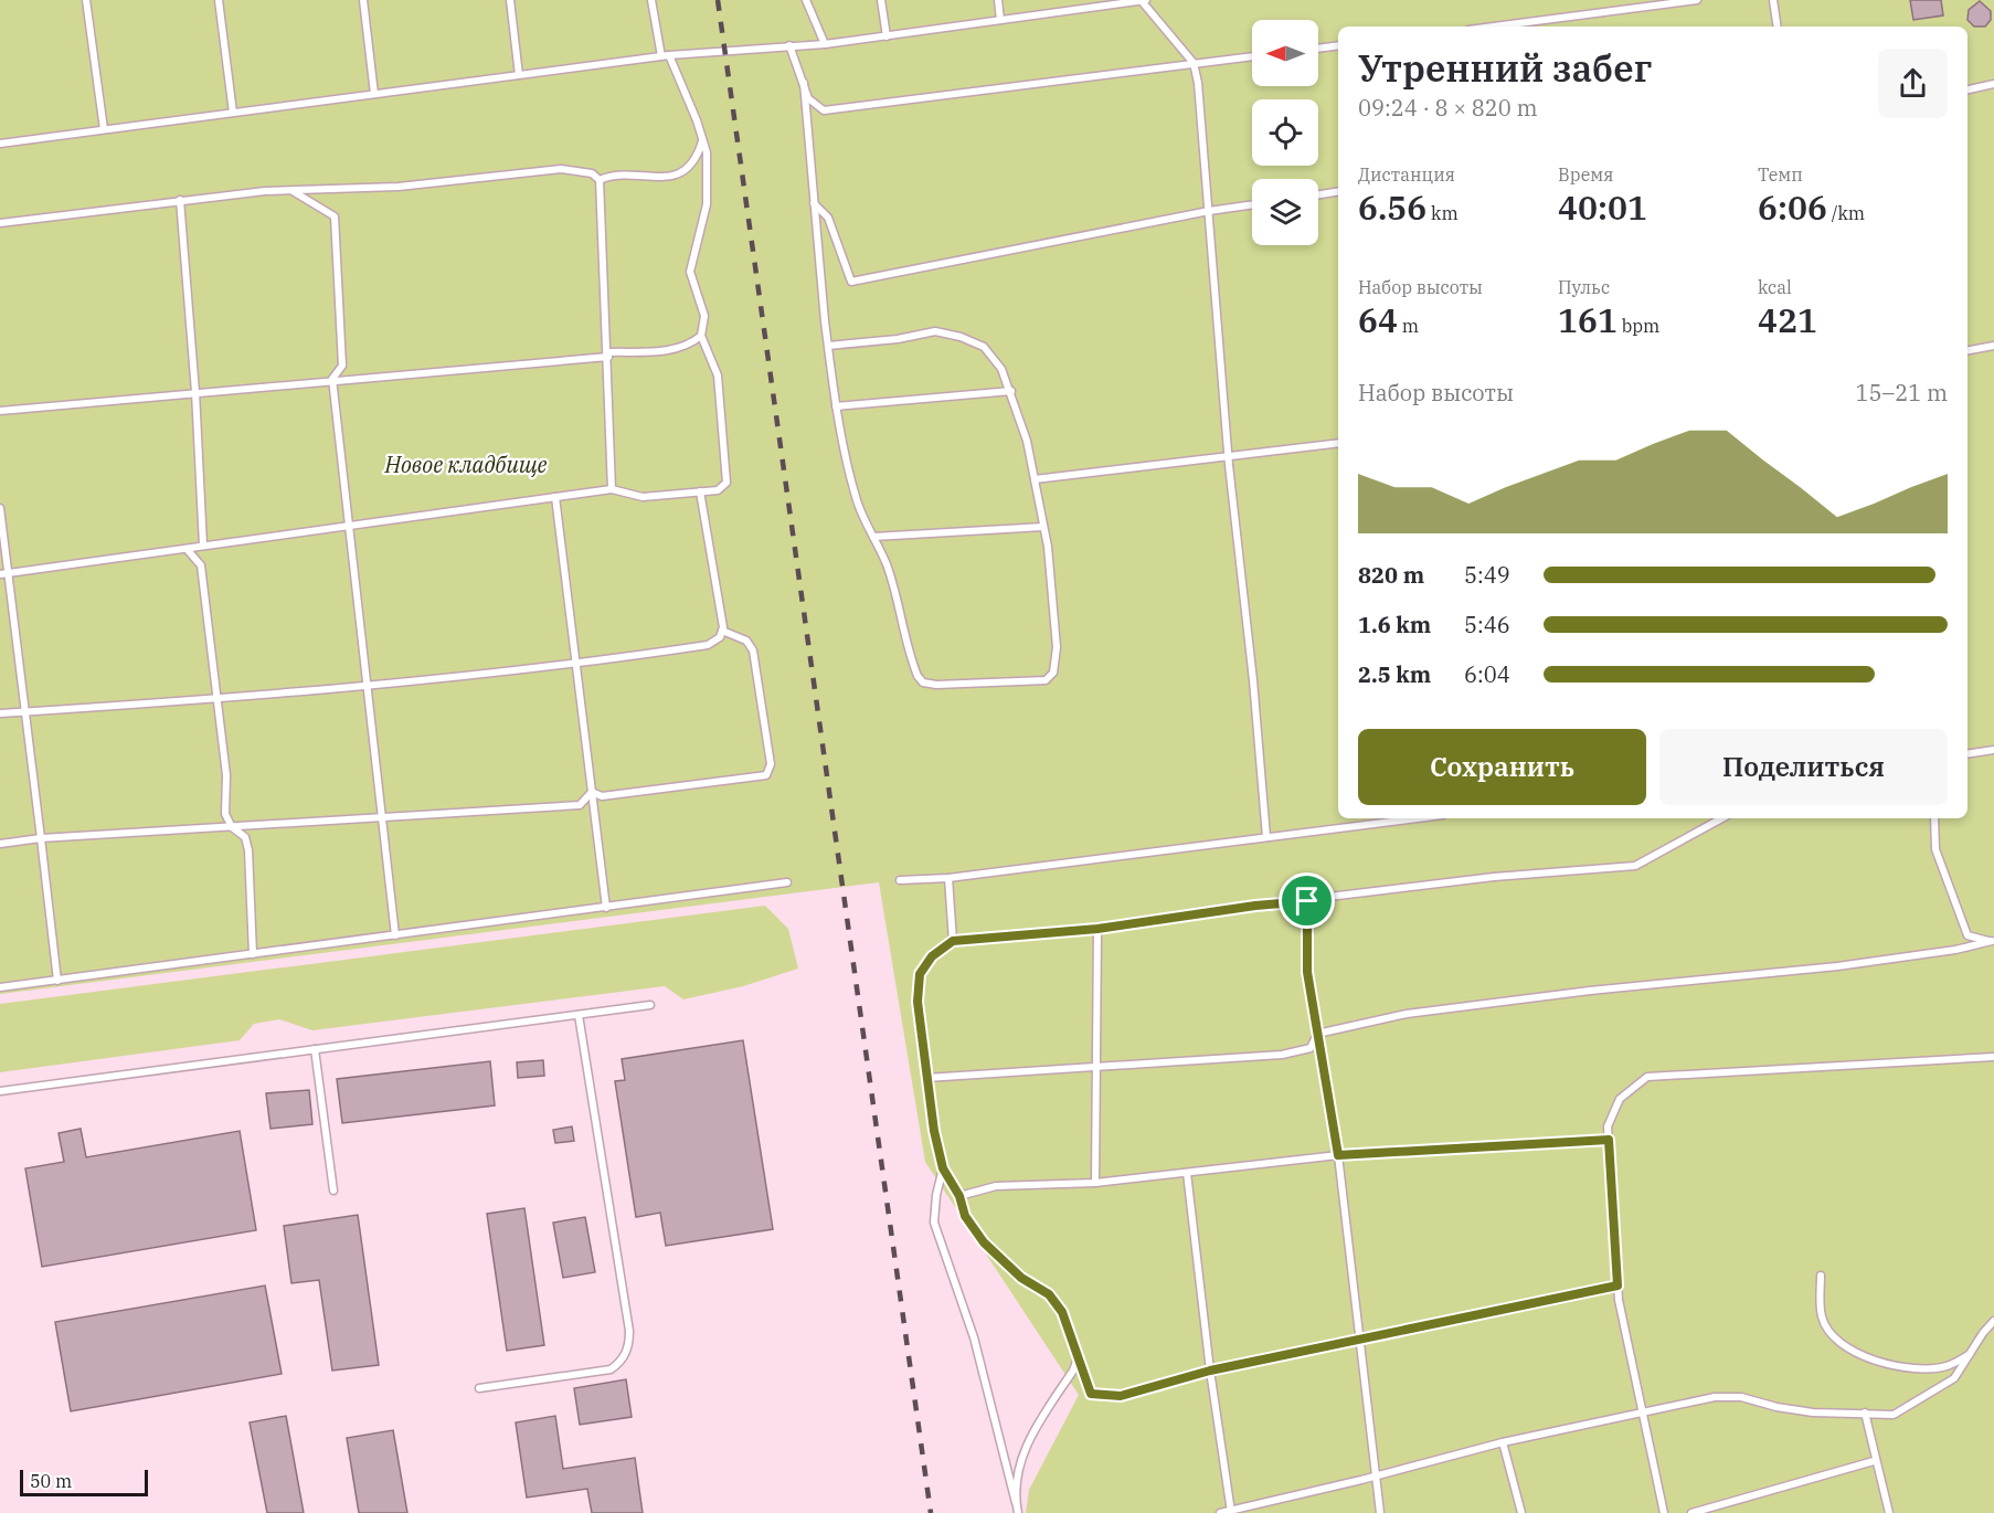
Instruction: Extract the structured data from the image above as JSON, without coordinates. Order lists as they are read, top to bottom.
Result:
{
  "parks": ["Новое кладбище"],
  "scale_bar": "50 m",
  "north": "left",
  "page": {
    "heading": ["Утренний забег", "09:24 · 8 × 820 m"],
    "stats": [
      ["Дистанция", "6.56 km"],
      ["Время", "40:01"],
      ["Темп", "6:06 /km"],
      ["Набор высоты", "64 m"],
      ["Пульс", "161 bpm"],
      ["kcal", "421"]
    ],
    "chart": ["Набор высоты", "15–21 m"],
    "list": [
      {
        "name": "820 m",
        "note": "5:49"
      },
      {
        "name": "1.6 km",
        "note": "5:46"
      },
      {
        "name": "2.5 km",
        "note": "6:04"
      }
    ],
    "buttons": ["Сохранить", "Поделиться"],
    "scale": "50 m"
  }
}
